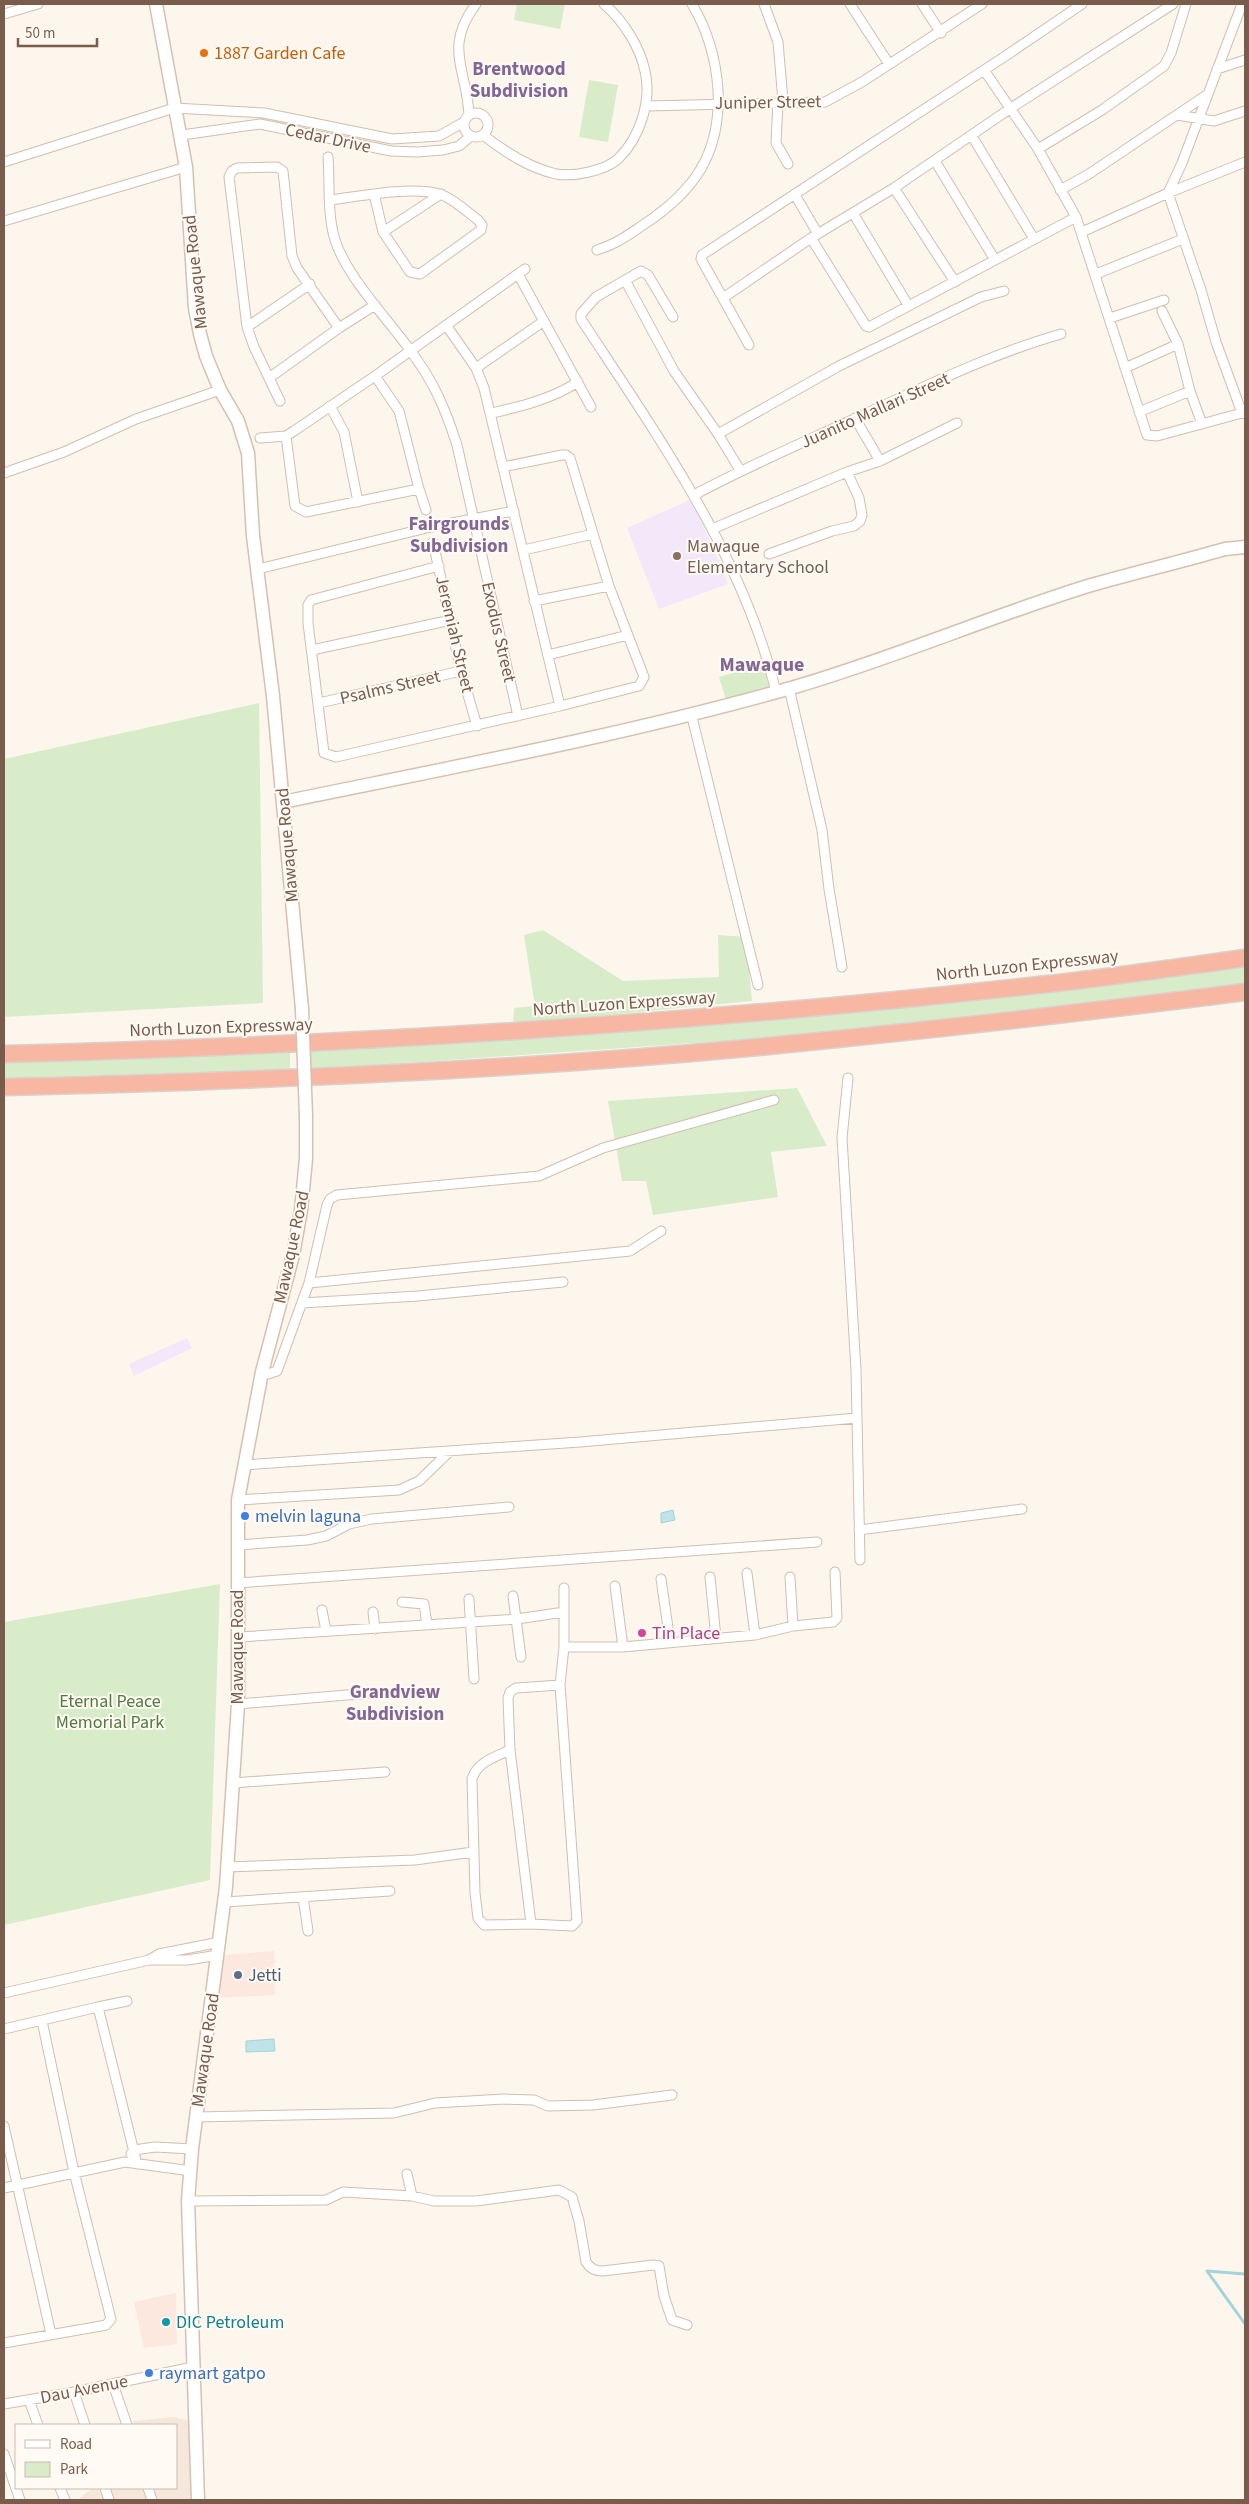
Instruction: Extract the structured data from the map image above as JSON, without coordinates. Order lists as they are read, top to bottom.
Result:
{
  "streets": {
    "highway": ["North Luzon Expressway"],
    "main road": ["Mawaque Road"],
    "street": [
      "Juniper Street",
      "Cedar Drive",
      "Juanito Mallari Street",
      "Exodus Street",
      "Jeremiah Street",
      "Psalms Street",
      "Dau Avenue"
    ]
  },
  "crossings": [
    ["Cedar Drive", "Mawaque Road"],
    ["Mawaque Road", "Dau Avenue"],
    ["Jeremiah Street", "Psalms Street"]
  ],
  "districts": [
    "Brentwood Subdivision",
    "Fairgrounds Subdivision",
    "Mawaque",
    "Grandview Subdivision"
  ],
  "parks": ["Eternal Peace Memorial Park"],
  "places": [
    "1887 Garden Cafe",
    "Mawaque Elementary School",
    "melvin laguna",
    "Tin Place",
    "Jetti",
    "DIC Petroleum",
    "raymart gatpo"
  ],
  "legend": ["Road", "Park"],
  "scale_bar": "50 m"
}
